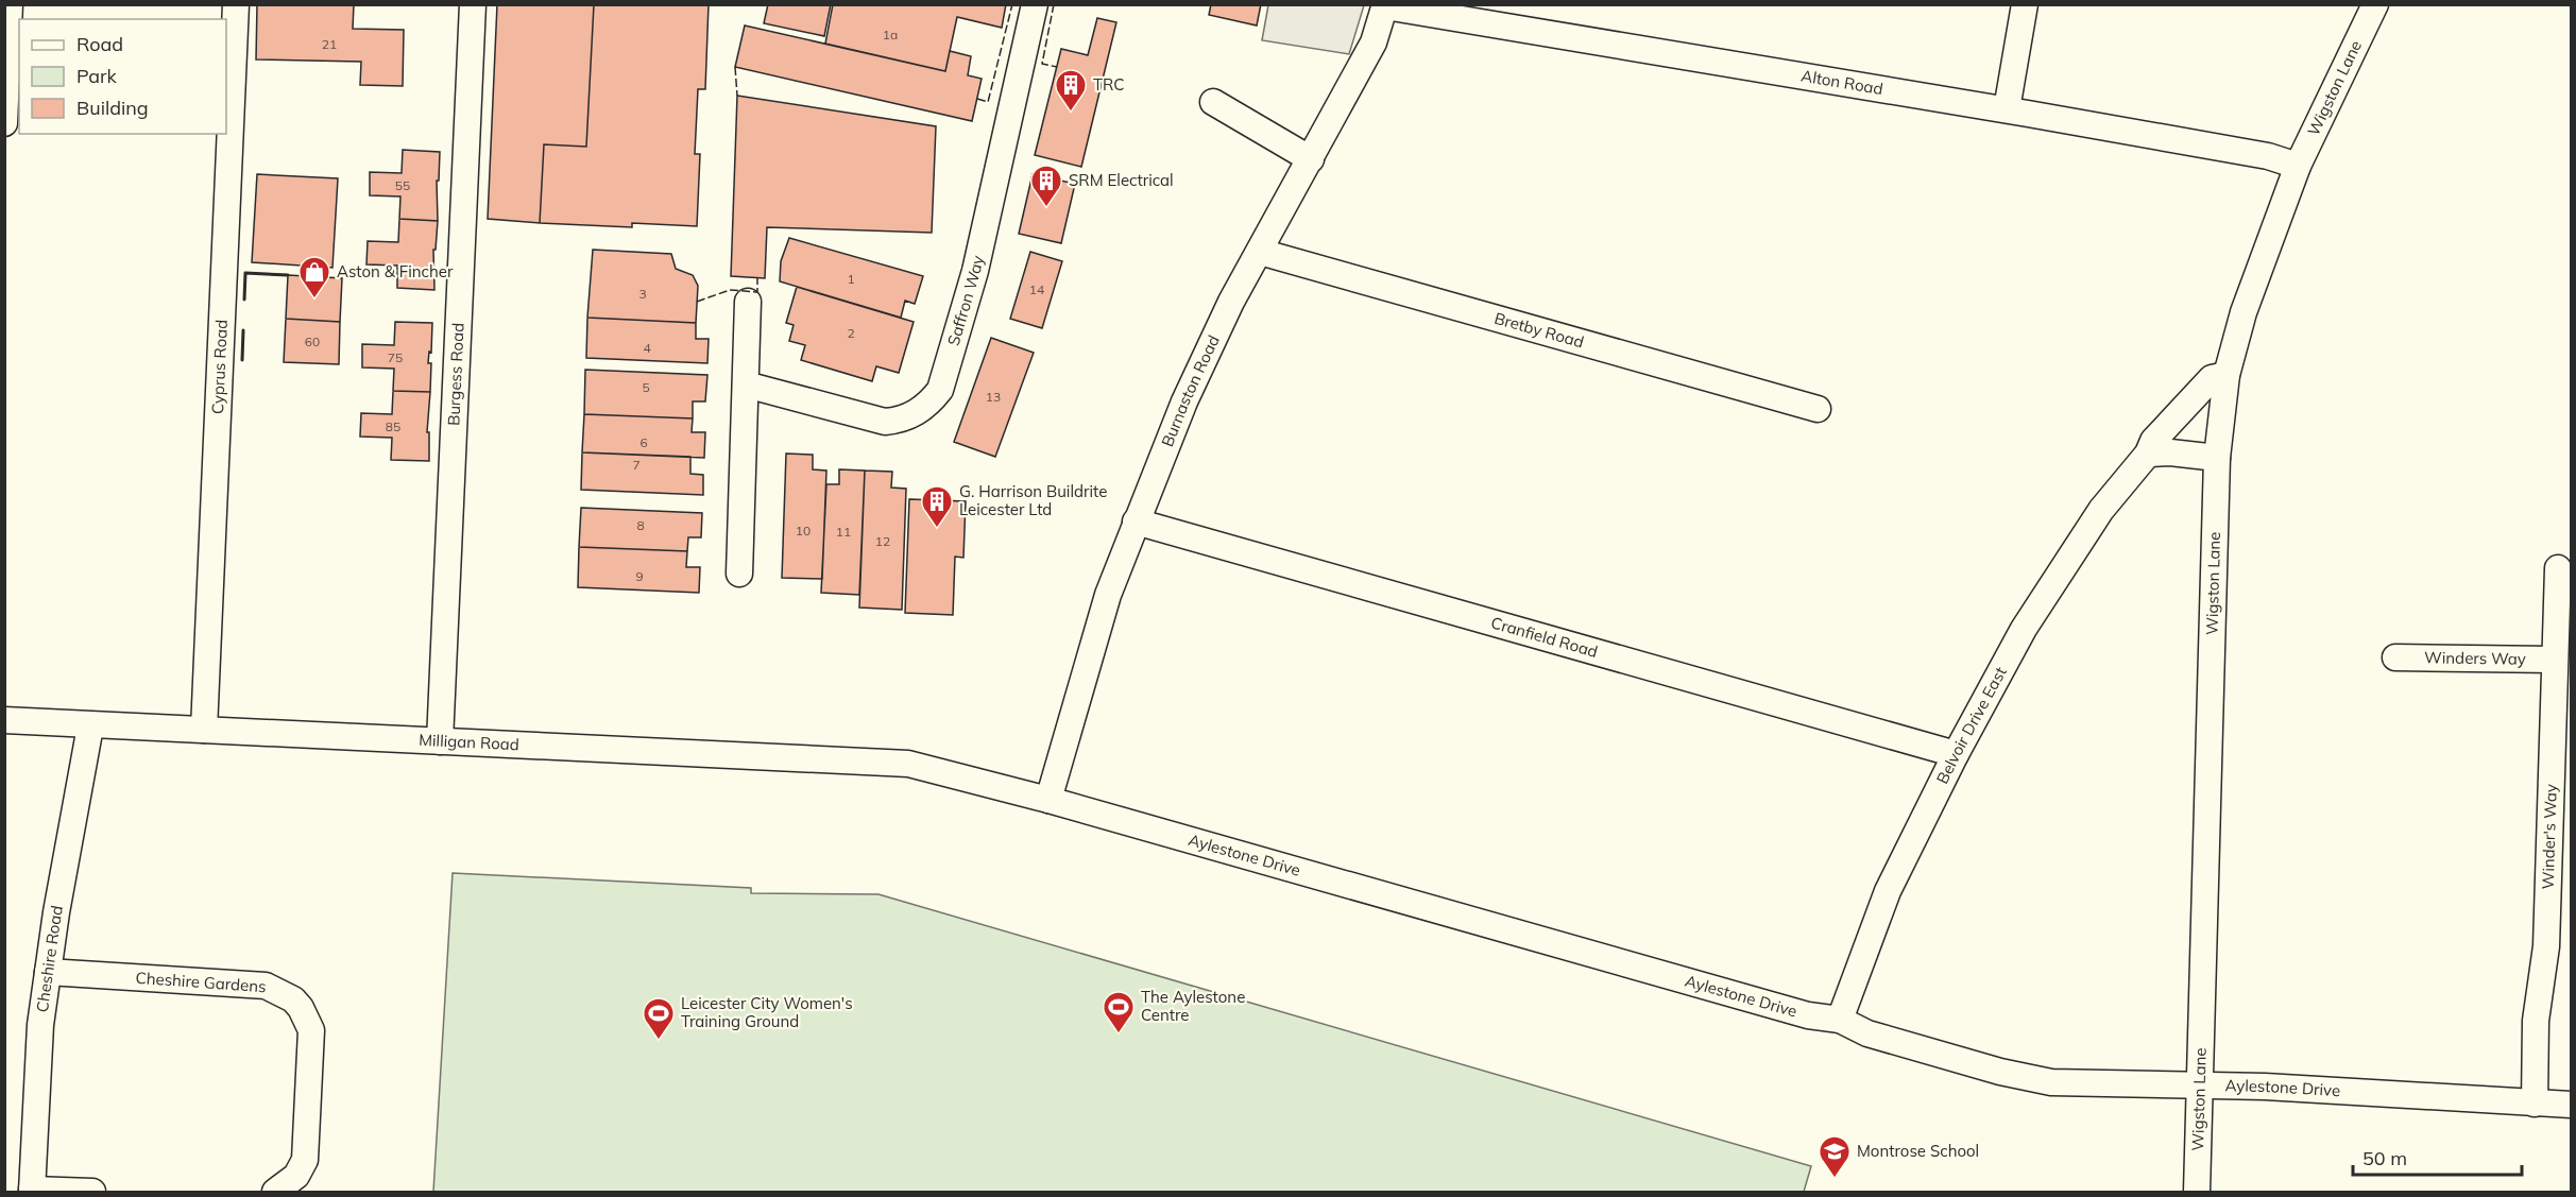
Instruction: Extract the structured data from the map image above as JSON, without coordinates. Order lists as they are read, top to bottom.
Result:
{
  "streets": {
    "street": [
      "Alton Road",
      "Wigston Lane",
      "Saffron Way",
      "Bretby Road",
      "Cyprus Road",
      "Burgess Road",
      "Burnaston Road",
      "Cranfield Road",
      "Winders Way",
      "Belvoir Drive East",
      "Milligan Road",
      "Winder's Way",
      "Aylestone Drive",
      "Cheshire Road",
      "Cheshire Gardens"
    ]
  },
  "crossings": [
    ["Alton Road", "Wigston Lane"],
    ["Alton Road", "Burnaston Road"],
    ["Wigston Lane", "Belvoir Drive East"],
    ["Wigston Lane", "Aylestone Drive"],
    ["Bretby Road", "Burnaston Road"],
    ["Cyprus Road", "Milligan Road"],
    ["Burgess Road", "Milligan Road"],
    ["Burnaston Road", "Cranfield Road"],
    ["Burnaston Road", "Aylestone Drive"],
    ["Cranfield Road", "Belvoir Drive East"],
    ["Winders Way", "Winder's Way"],
    ["Belvoir Drive East", "Aylestone Drive"],
    ["Milligan Road", "Aylestone Drive"],
    ["Milligan Road", "Cheshire Road"],
    ["Winder's Way", "Aylestone Drive"],
    ["Cheshire Road", "Cheshire Gardens"]
  ],
  "places": {
    "building": ["TRC", "SRM Electrical", "G. Harrison Buildrite Leicester Ltd"],
    "shop": ["Aston & Fincher"],
    "sports": ["The Aylestone Centre", "Leicester City Women's Training Ground"],
    "school or university": ["Montrose School"]
  },
  "house_numbers": [
    "1a",
    "21",
    "55",
    "1",
    "14",
    "3",
    "2",
    "60",
    "4",
    "75",
    "5",
    "13",
    "85",
    "6",
    "7",
    "8",
    "10",
    "11",
    "12",
    "9"
  ],
  "legend": ["Road", "Park", "Building"],
  "scale_bar": "50 m"
}
